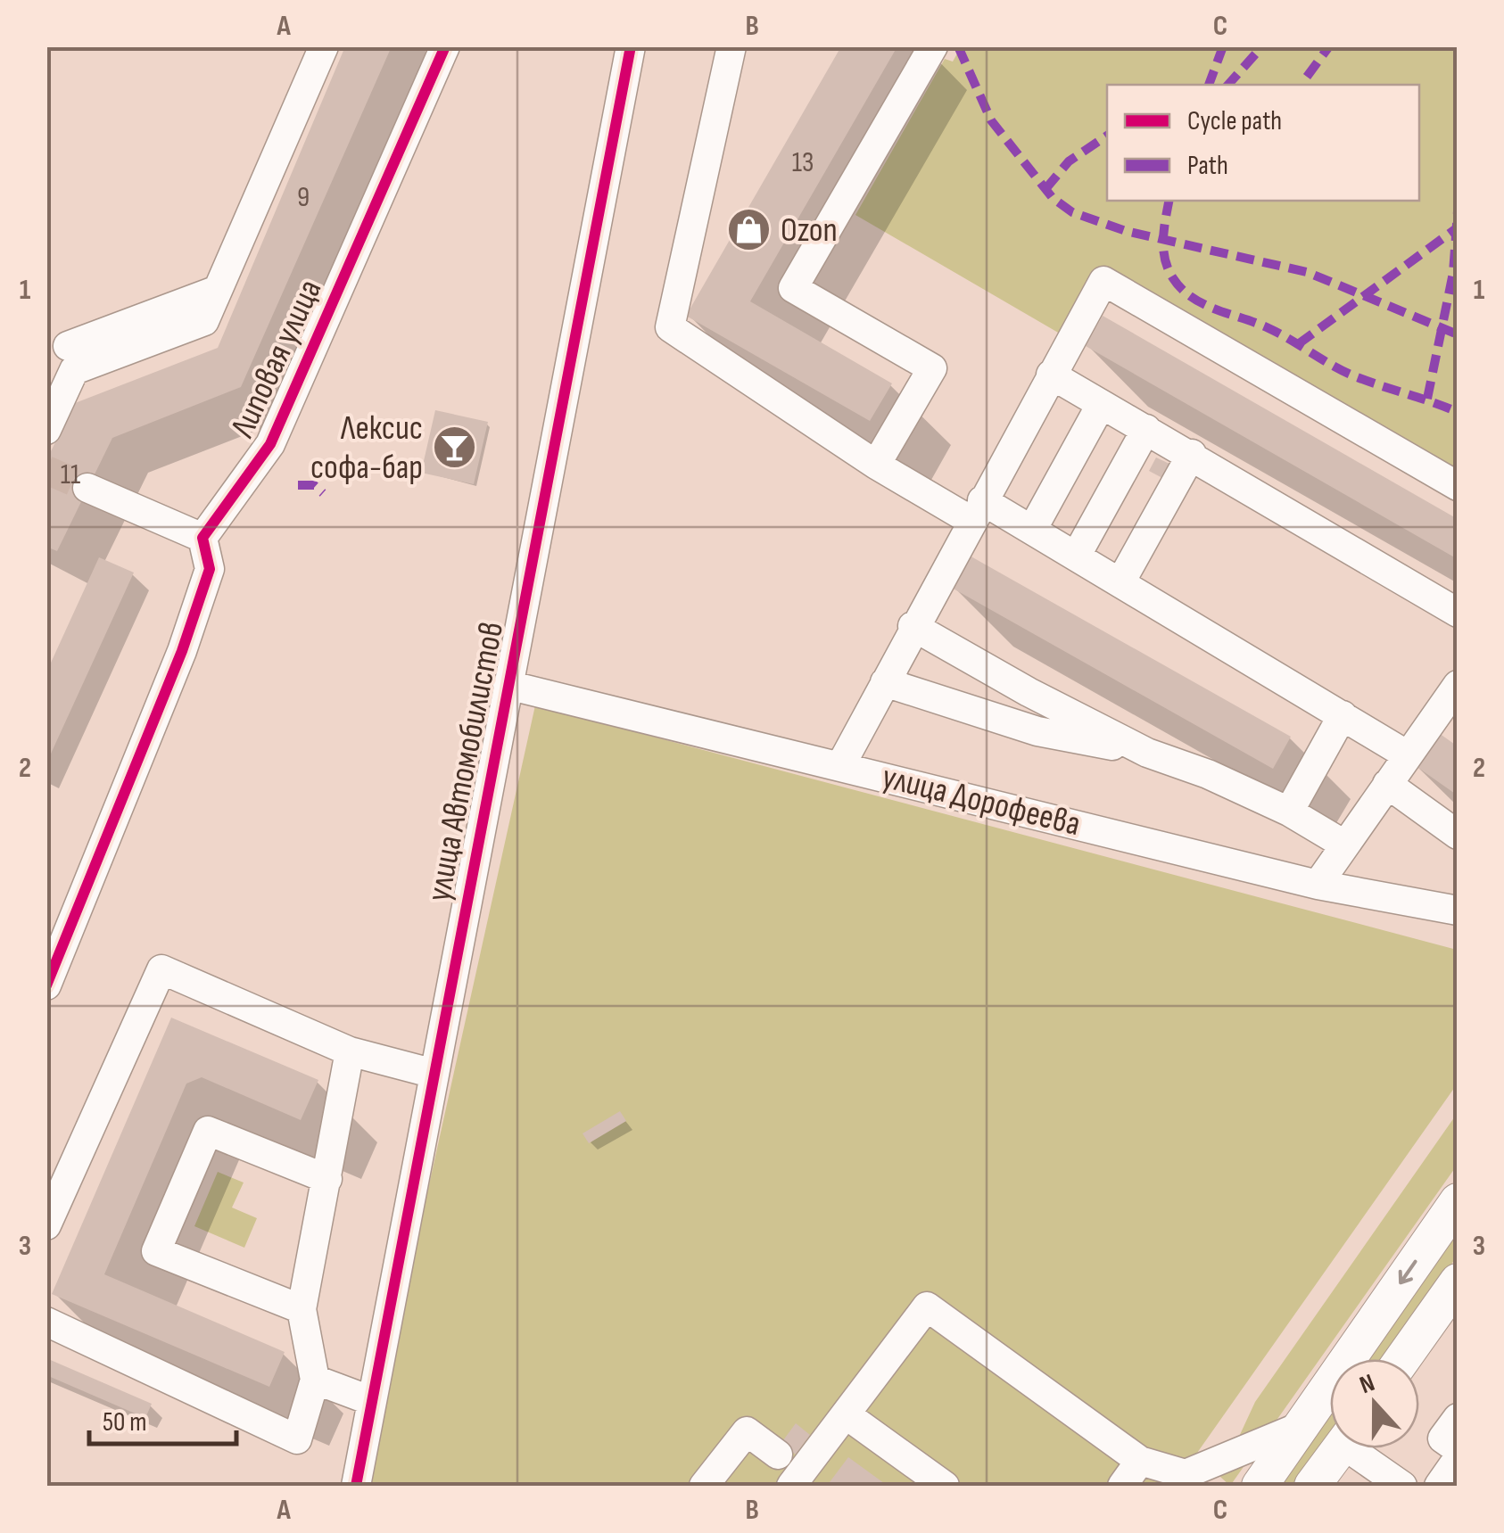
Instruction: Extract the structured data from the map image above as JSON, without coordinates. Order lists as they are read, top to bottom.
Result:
{
  "streets": {
    "street": ["Липовая улица", "улица Автомобилистов", "улица Дорофеева"]
  },
  "crossings": [
    ["улица Автомобилистов", "улица Дорофеева"]
  ],
  "places": {
    "shop": ["Ozon"],
    "bar": ["Лексис софа-бар"]
  },
  "house_numbers": ["13", "9", "11"],
  "legend": ["Cycle path", "Path"],
  "scale_bar": "50 m",
  "north": "top",
  "grid": {
    "columns": ["A", "B", "C"],
    "rows": ["1", "2", "3"]
  }
}
